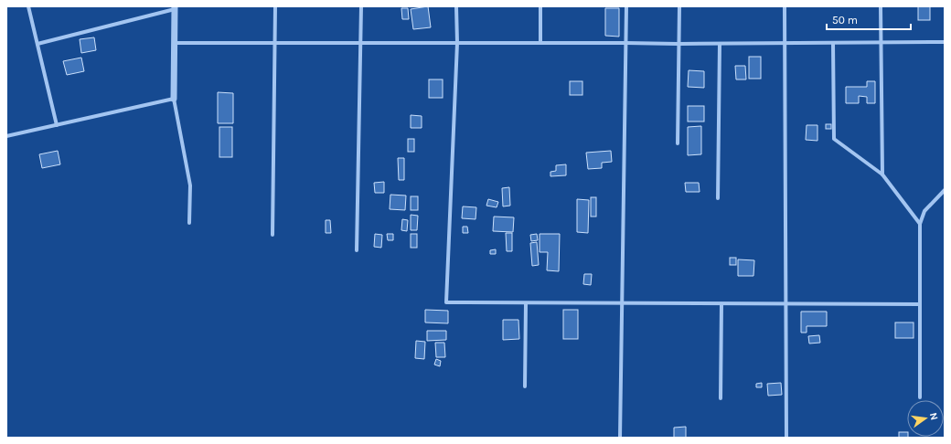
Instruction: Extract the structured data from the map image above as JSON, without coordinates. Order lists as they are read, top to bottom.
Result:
{
  "scale_bar": "50 m",
  "north": "right"
}
